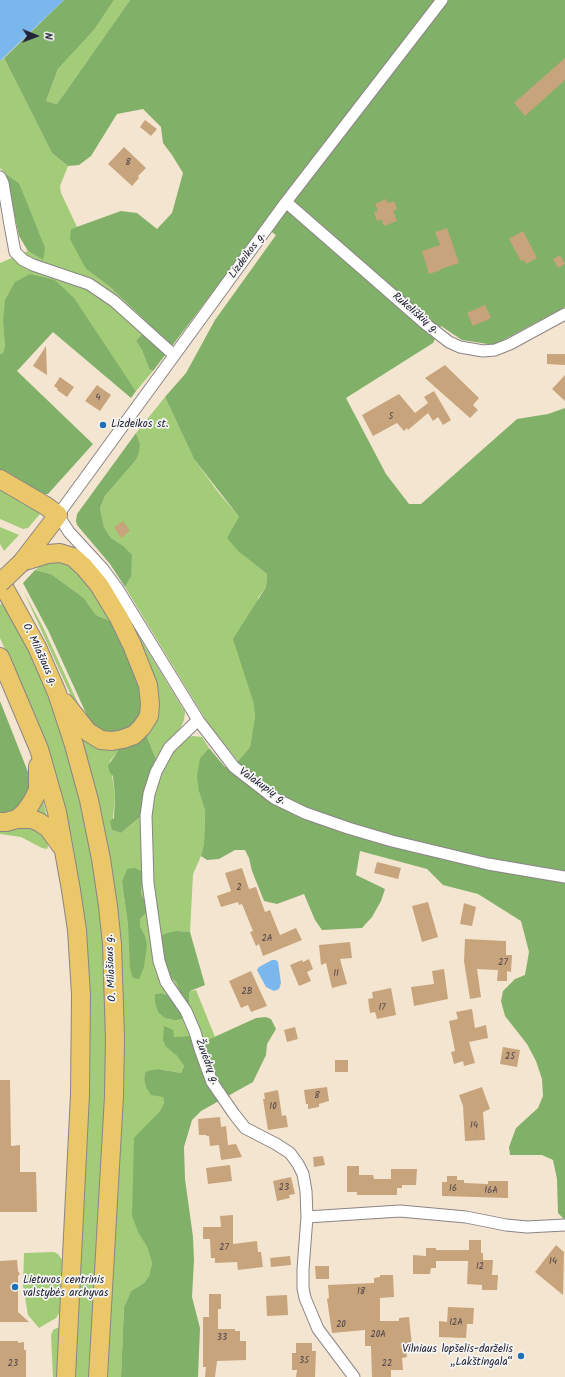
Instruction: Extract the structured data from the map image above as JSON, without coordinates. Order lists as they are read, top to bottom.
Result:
{
  "streets": {
    "main road": ["O. Milašiaus g."],
    "street": [
      "Lizdeikos g.",
      "Rukeliškių g.",
      "Valakupių g.",
      "Žuvėdrų g."
    ]
  },
  "crossings": [
    ["Lizdeikos g.", "Rukeliškių g."],
    ["Lizdeikos g.", "Valakupių g."],
    ["Valakupių g.", "Žuvėdrų g."]
  ],
  "places": ["Lizdeikos st.", "Lietuvos centrinis valstybės archyvas", "Vilniaus lopšelis-darželis „Lakštingala“"],
  "house_numbers": [
    "8",
    "4",
    "5",
    "2",
    "2A",
    "27",
    "11",
    "2B",
    "17",
    "25",
    "8",
    "10",
    "14",
    "23",
    "16",
    "16A",
    "27",
    "14",
    "12",
    "18",
    "12A",
    "20",
    "20A",
    "33",
    "35",
    "23",
    "22"
  ],
  "north": "right"
}
